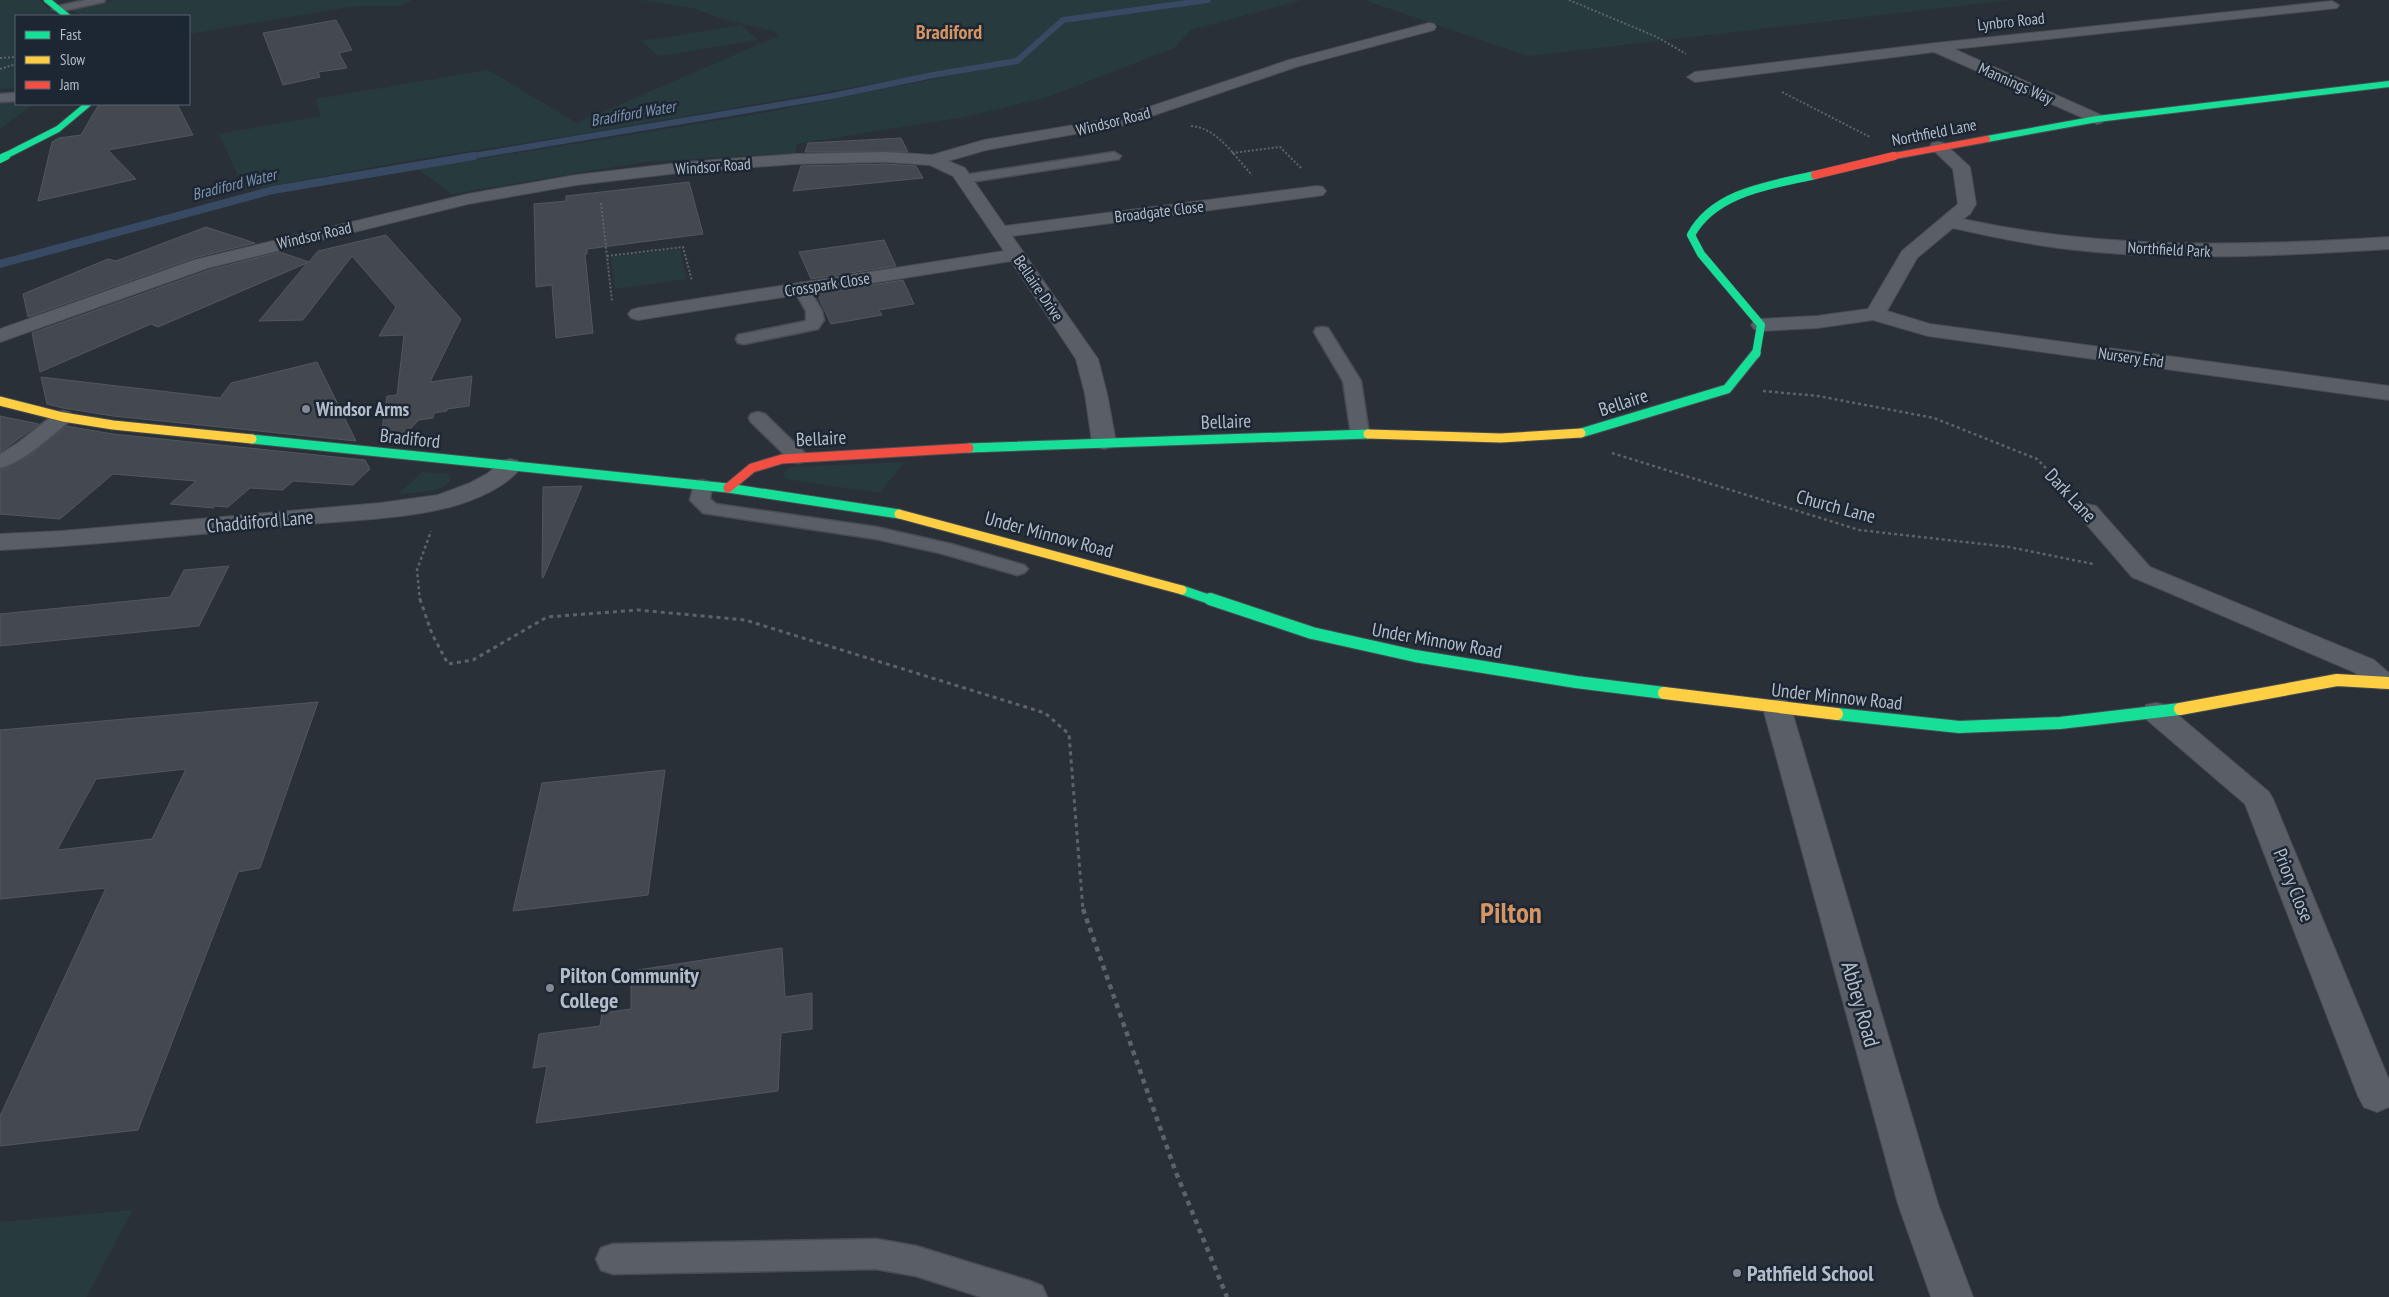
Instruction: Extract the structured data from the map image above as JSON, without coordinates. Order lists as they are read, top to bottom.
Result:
{
  "streets": {
    "street": [
      "Lynbro Road",
      "Mannings Way",
      "Windsor Road",
      "Northfield Lane",
      "Broadgate Close",
      "Northfield Park",
      "Crosspark Close",
      "Bellaire Drive",
      "Nursery End",
      "Bellaire",
      "Bradiford",
      "Dark Lane",
      "Chaddiford Lane",
      "Under Minnow Road",
      "Priory Close",
      "Abbey Road"
    ],
    "path": ["Church Lane"]
  },
  "crossings": [
    ["Lynbro Road", "Mannings Way"],
    ["Mannings Way", "Northfield Lane"],
    ["Windsor Road", "Bellaire Drive"],
    ["Broadgate Close", "Bellaire Drive"],
    ["Crosspark Close", "Bellaire Drive"],
    ["Bellaire Drive", "Bellaire"],
    ["Bellaire", "Bradiford"],
    ["Bellaire", "Dark Lane"],
    ["Bellaire", "Church Lane"],
    ["Bellaire", "Under Minnow Road"],
    ["Bradiford", "Chaddiford Lane"],
    ["Bradiford", "Under Minnow Road"],
    ["Dark Lane", "Church Lane"],
    ["Dark Lane", "Under Minnow Road"],
    ["Under Minnow Road", "Priory Close"],
    ["Under Minnow Road", "Abbey Road"]
  ],
  "districts": ["Bradiford", "Pilton"],
  "water": ["Bradiford Water"],
  "places": ["Windsor Arms", "Pilton Community College", "Pathfield School"],
  "legend": ["Fast", "Slow", "Jam"]
}
